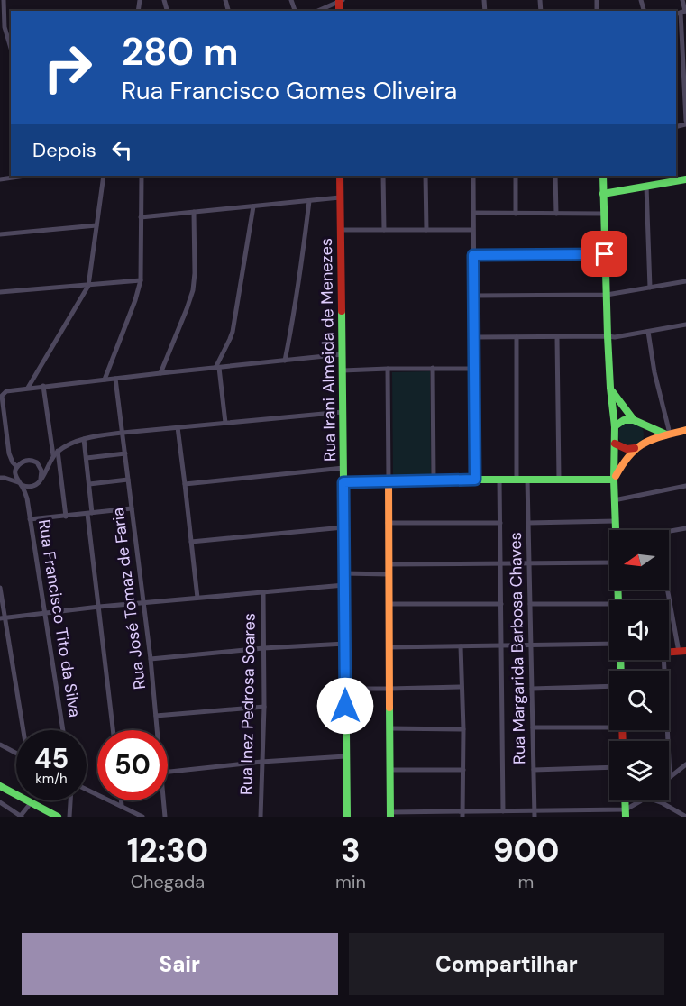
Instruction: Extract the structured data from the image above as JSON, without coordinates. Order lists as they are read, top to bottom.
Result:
{
  "streets": {
    "street": [
      "Rua Irani Almeida de Menezes",
      "Rua José Tomaz de Faria",
      "Rua Francisco Tito da Silva",
      "Rua Margarida Barbosa Chaves",
      "Rua Inez Pedrosa Soares"
    ]
  },
  "north": "left",
  "page": {
    "turn": ["280 m", "Rua Francisco Gomes Oliveira"],
    "then": "Depois",
    "speed": "45 km/h",
    "limit": "50",
    "eta": [
      "12:30",
      "Chegada",
      "3",
      "min",
      "900",
      "m"
    ],
    "buttons": ["Sair", "Compartilhar"]
  }
}
